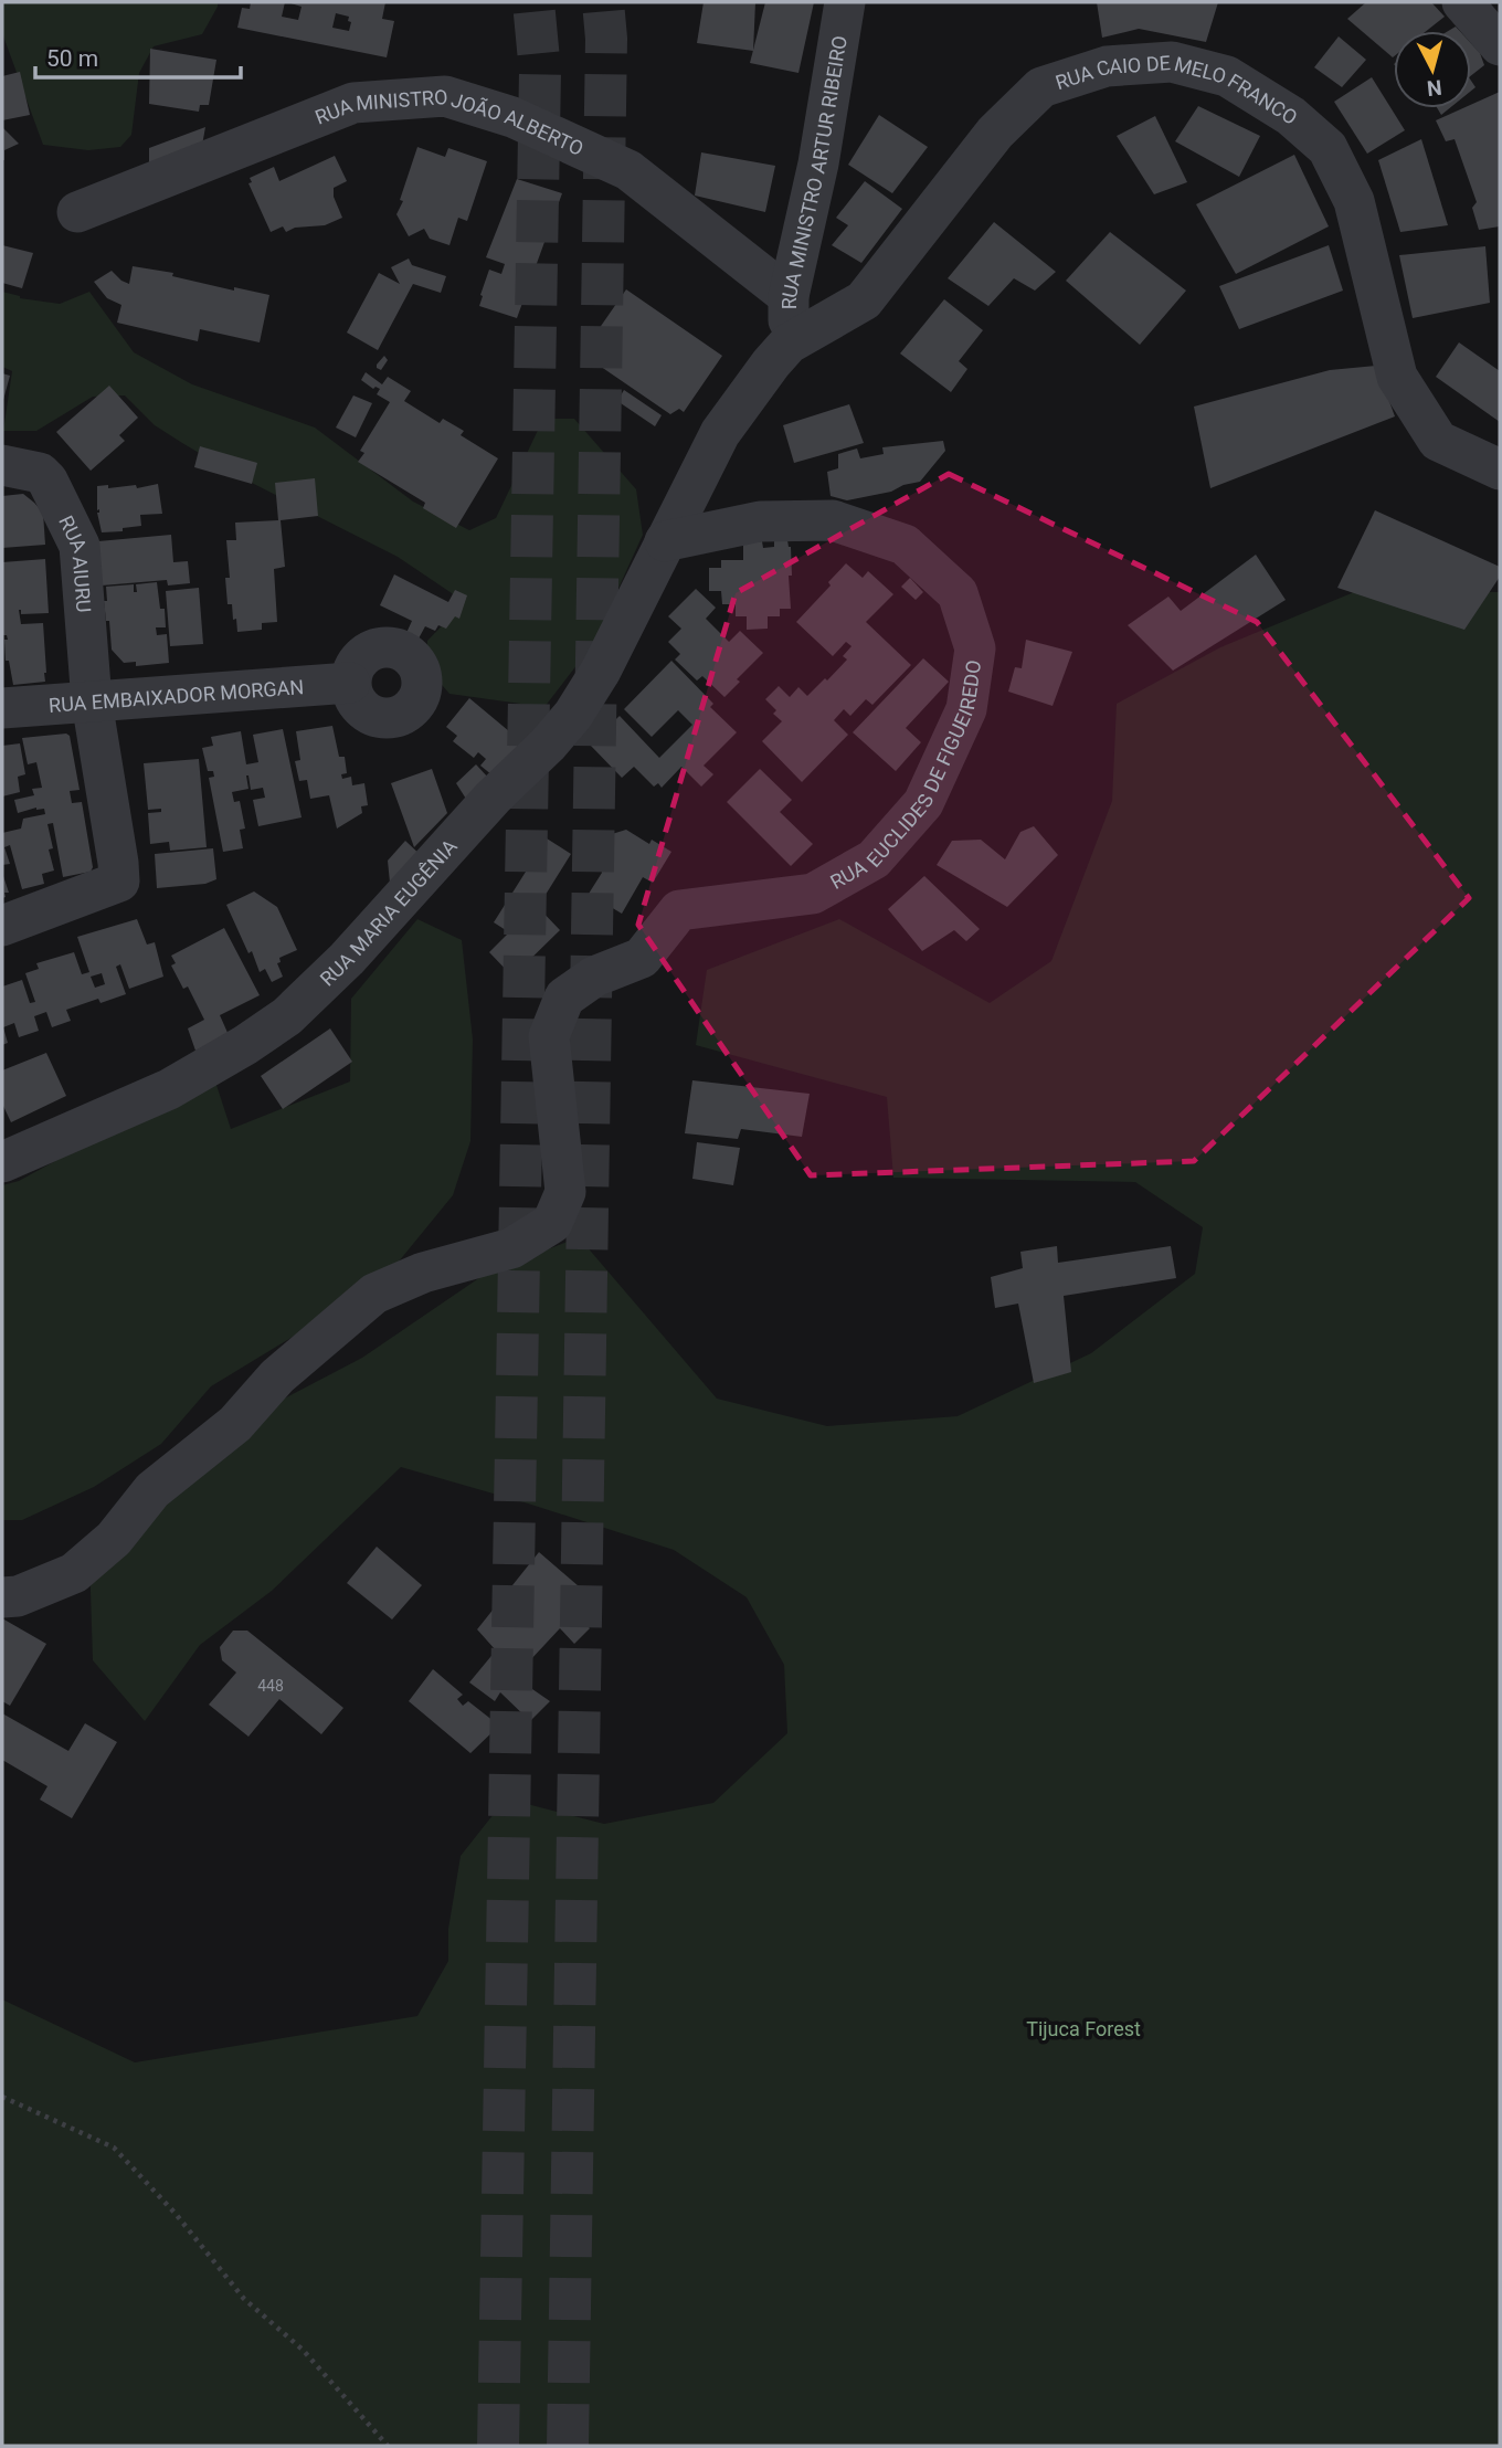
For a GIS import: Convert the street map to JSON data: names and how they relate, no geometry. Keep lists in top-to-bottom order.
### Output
{
  "streets": {
    "street": [
      "RUA CAIO DE MELO FRANCO",
      "RUA MINISTRO JOÃO ALBERTO",
      "RUA MINISTRO ARTUR RIBEIRO",
      "RUA AIURU",
      "RUA EMBAIXADOR MORGAN",
      "RUA EUCLIDES DE FIGUEIREDO",
      "RUA MARIA EUGÊNIA"
    ]
  },
  "crossings": [
    ["RUA CAIO DE MELO FRANCO", "RUA MINISTRO ARTUR RIBEIRO"],
    ["RUA CAIO DE MELO FRANCO", "RUA EUCLIDES DE FIGUEIREDO"],
    ["RUA CAIO DE MELO FRANCO", "RUA MARIA EUGÊNIA"],
    ["RUA MINISTRO JOÃO ALBERTO", "RUA MINISTRO ARTUR RIBEIRO"],
    ["RUA AIURU", "RUA EMBAIXADOR MORGAN"],
    ["RUA EUCLIDES DE FIGUEIREDO", "RUA MARIA EUGÊNIA"]
  ],
  "parks": ["Tijuca Forest"],
  "house_numbers": ["448"],
  "scale_bar": "50 m",
  "north": "bottom"
}
